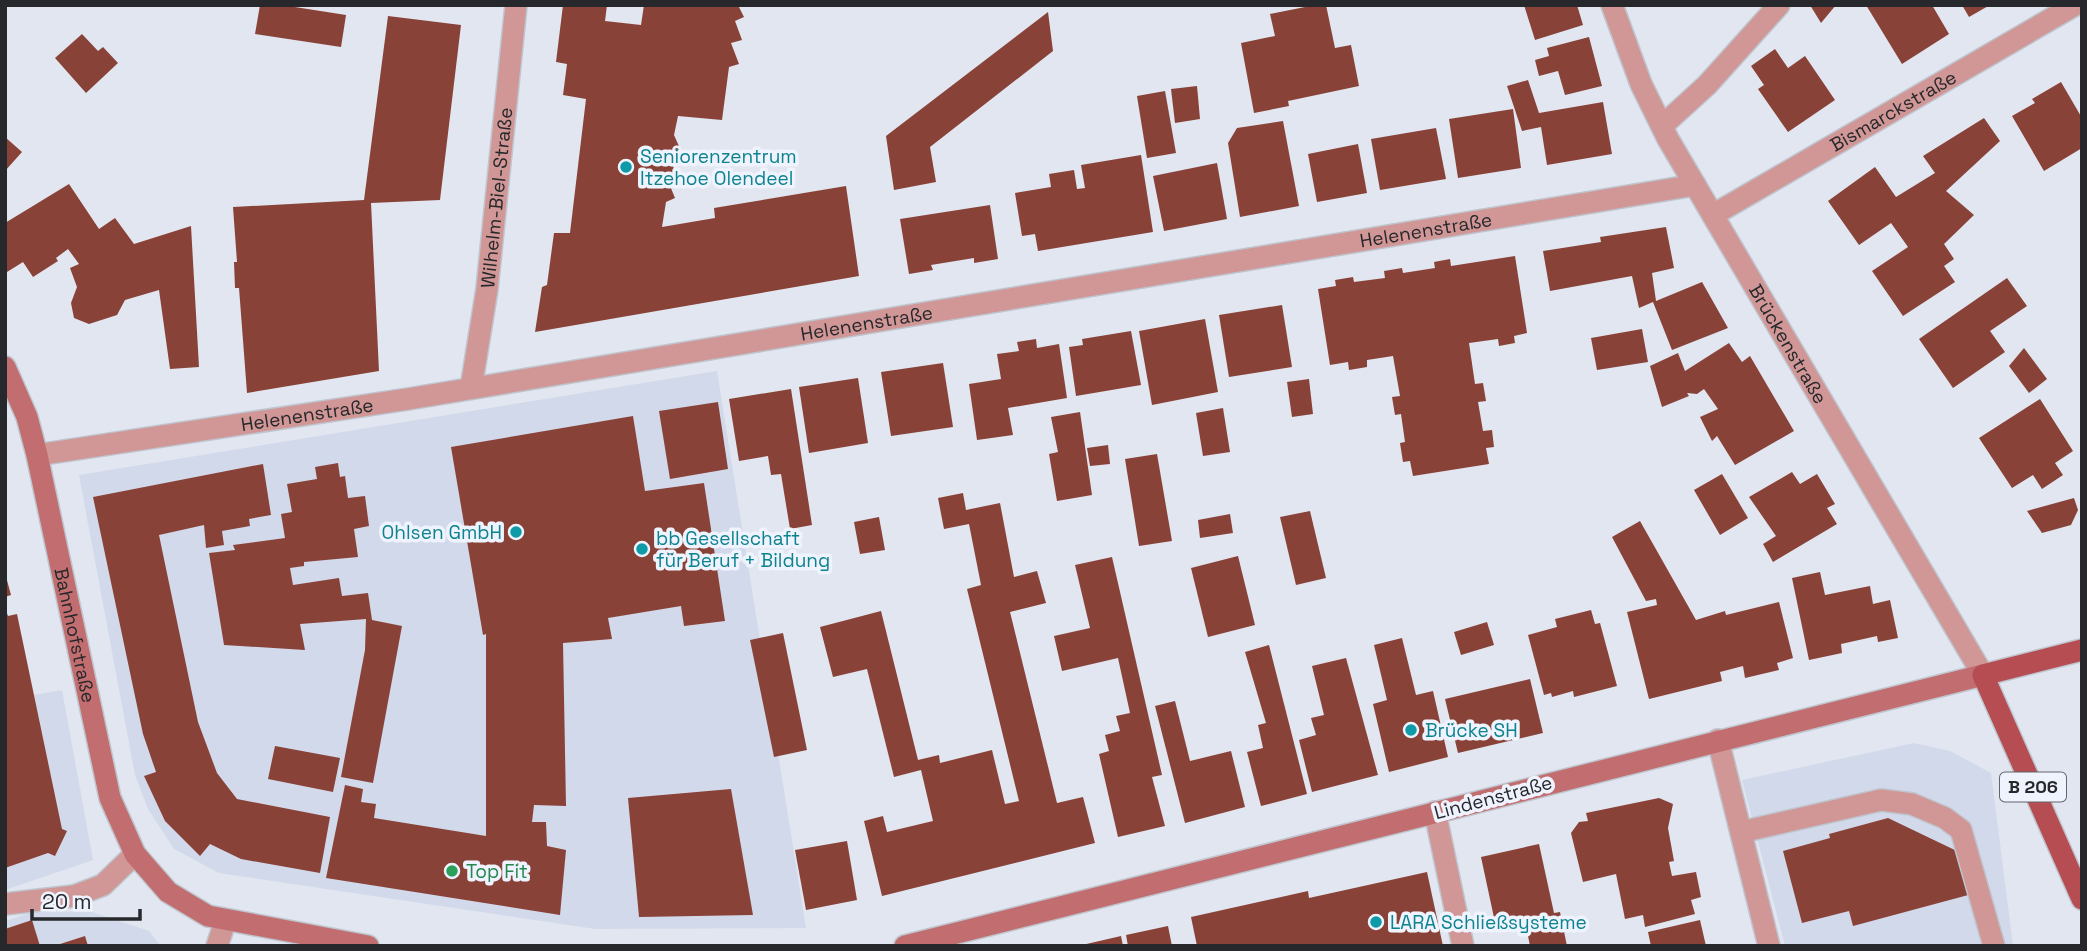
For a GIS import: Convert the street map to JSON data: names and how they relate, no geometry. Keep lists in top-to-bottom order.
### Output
{
  "streets": {
    "main road": ["Bahnhofstraße", "B 206", "Lindenstraße"],
    "street": [
      "Bismarckstraße",
      "Wilhelm-Biel-Straße",
      "Helenenstraße",
      "Brückenstraße"
    ]
  },
  "crossings": [
    ["Bismarckstraße", "Brückenstraße"],
    ["Wilhelm-Biel-Straße", "Helenenstraße"],
    ["Helenenstraße", "Brückenstraße"],
    ["Helenenstraße", "Bahnhofstraße"],
    ["Brückenstraße", "B 206"],
    ["Brückenstraße", "Lindenstraße"],
    ["B 206", "Lindenstraße"]
  ],
  "places": [
    "Seniorenzentrum Itzehoe Olendeel",
    "Ohlsen GmbH",
    "bb Gesellschaft für Beruf + Bildung",
    "Brücke SH",
    "Top Fit",
    "LARA Schließsysteme"
  ],
  "scale_bar": "20 m"
}
